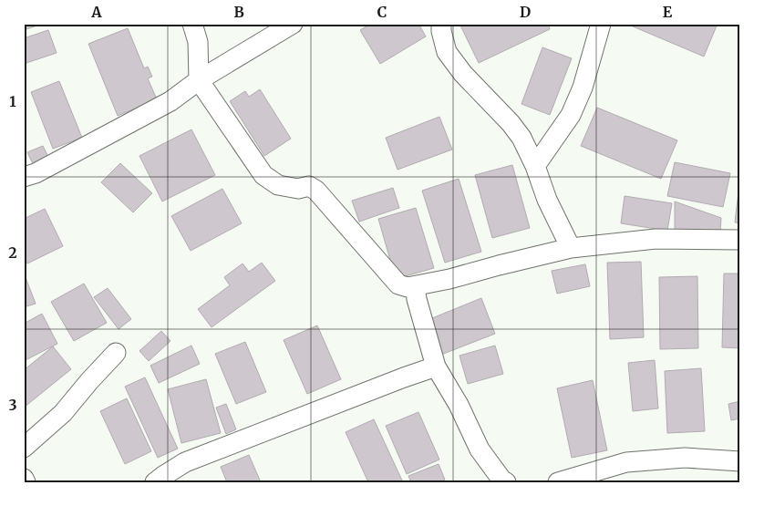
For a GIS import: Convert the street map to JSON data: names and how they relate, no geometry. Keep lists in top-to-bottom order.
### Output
{
  "grid": {
    "columns": [
      "A",
      "B",
      "C",
      "D",
      "E"
    ],
    "rows": ["1", "2", "3"]
  }
}
